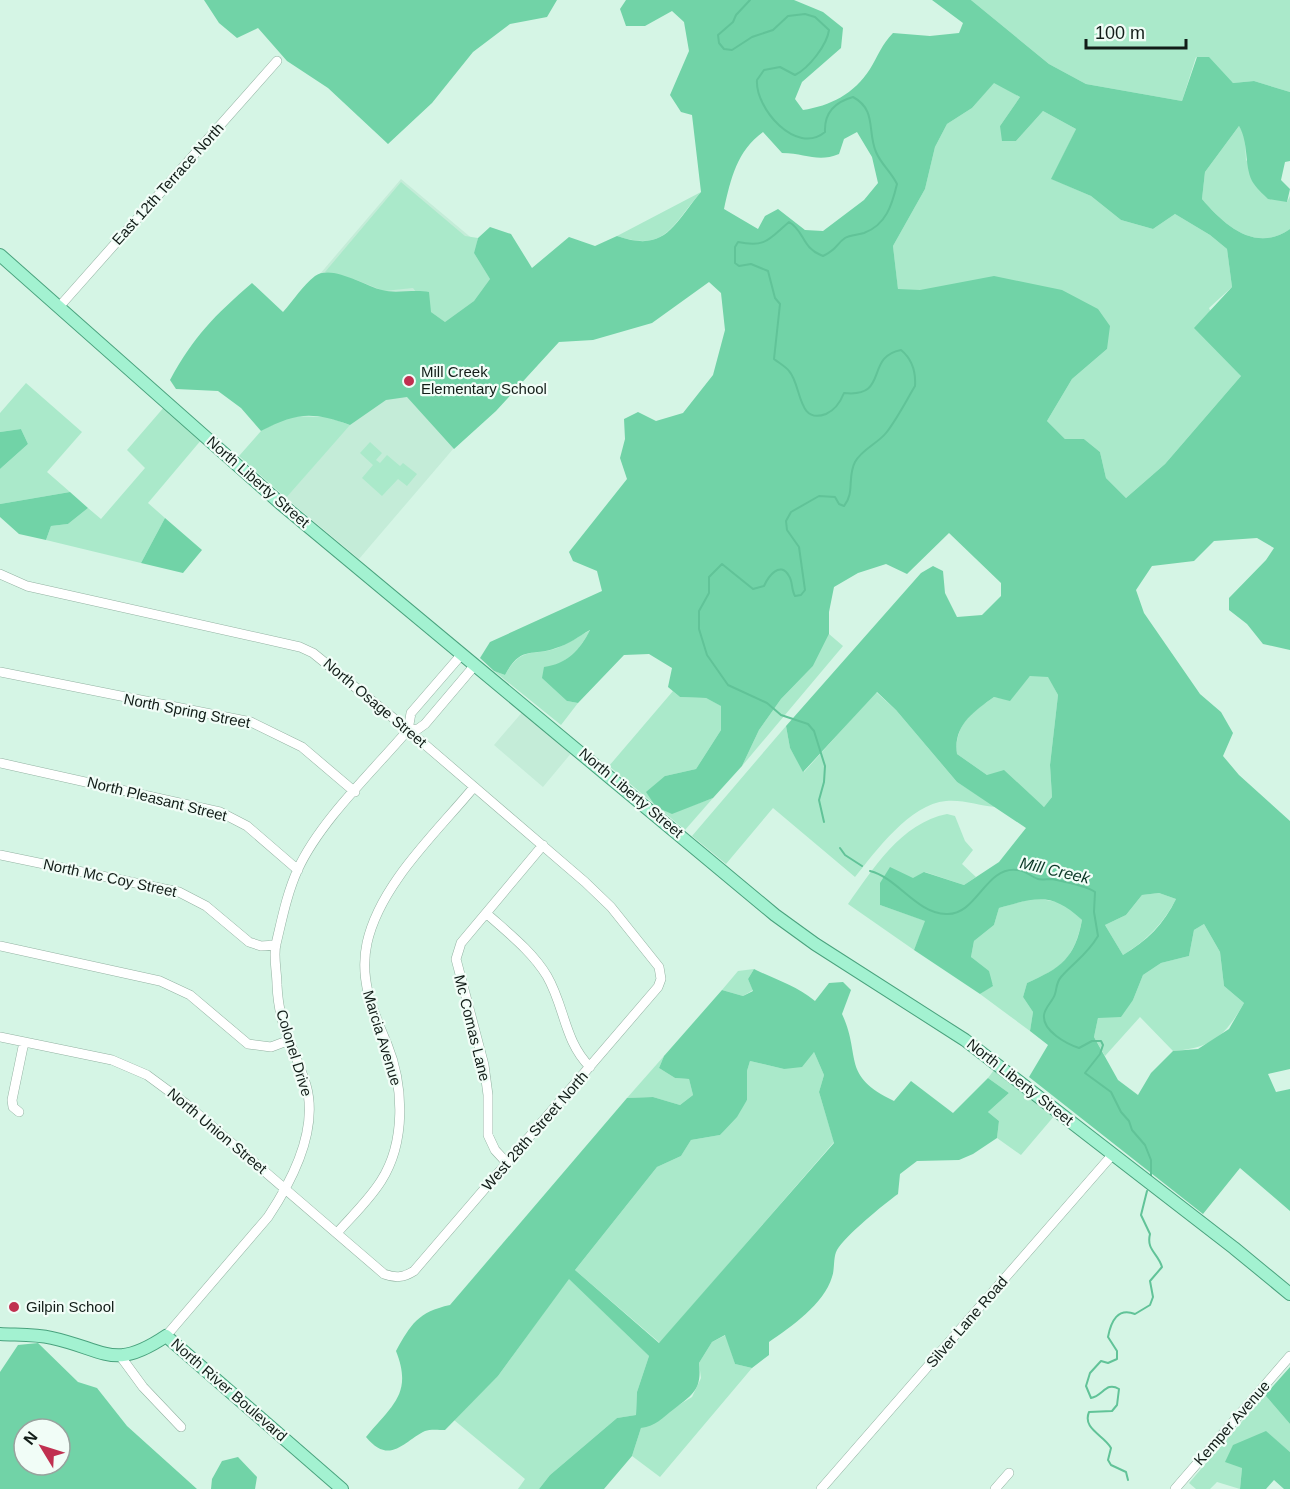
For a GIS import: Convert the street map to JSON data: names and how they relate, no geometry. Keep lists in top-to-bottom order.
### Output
{
  "streets": {
    "main road": ["North Liberty Street", "North River Boulevard"],
    "street": [
      "East 12th Terrace North",
      "North Osage Street",
      "North Spring Street",
      "North Pleasant Street",
      "North Mc Coy Street",
      "Mc Comas Lane",
      "Marcia Avenue",
      "Colonel Drive",
      "North Union Street",
      "West 28th Street North",
      "Silver Lane Road",
      "Kemper Avenue"
    ]
  },
  "crossings": [
    ["East 12th Terrace North", "North Liberty Street"],
    ["North Liberty Street", "Colonel Drive"],
    ["North Liberty Street", "Silver Lane Road"],
    ["North Osage Street", "Mc Comas Lane"],
    ["North Osage Street", "Marcia Avenue"],
    ["North Osage Street", "Colonel Drive"],
    ["North Osage Street", "West 28th Street North"],
    ["North Spring Street", "Colonel Drive"],
    ["North Pleasant Street", "Colonel Drive"],
    ["North Mc Coy Street", "Colonel Drive"],
    ["Mc Comas Lane", "West 28th Street North"],
    ["Marcia Avenue", "North Union Street"],
    ["Colonel Drive", "North Union Street"],
    ["Colonel Drive", "North River Boulevard"],
    ["North Union Street", "West 28th Street North"]
  ],
  "water": ["Mill Creek"],
  "places": ["Mill Creek Elementary School", "Gilpin School"],
  "scale_bar": "100 m",
  "north": "top left"
}
